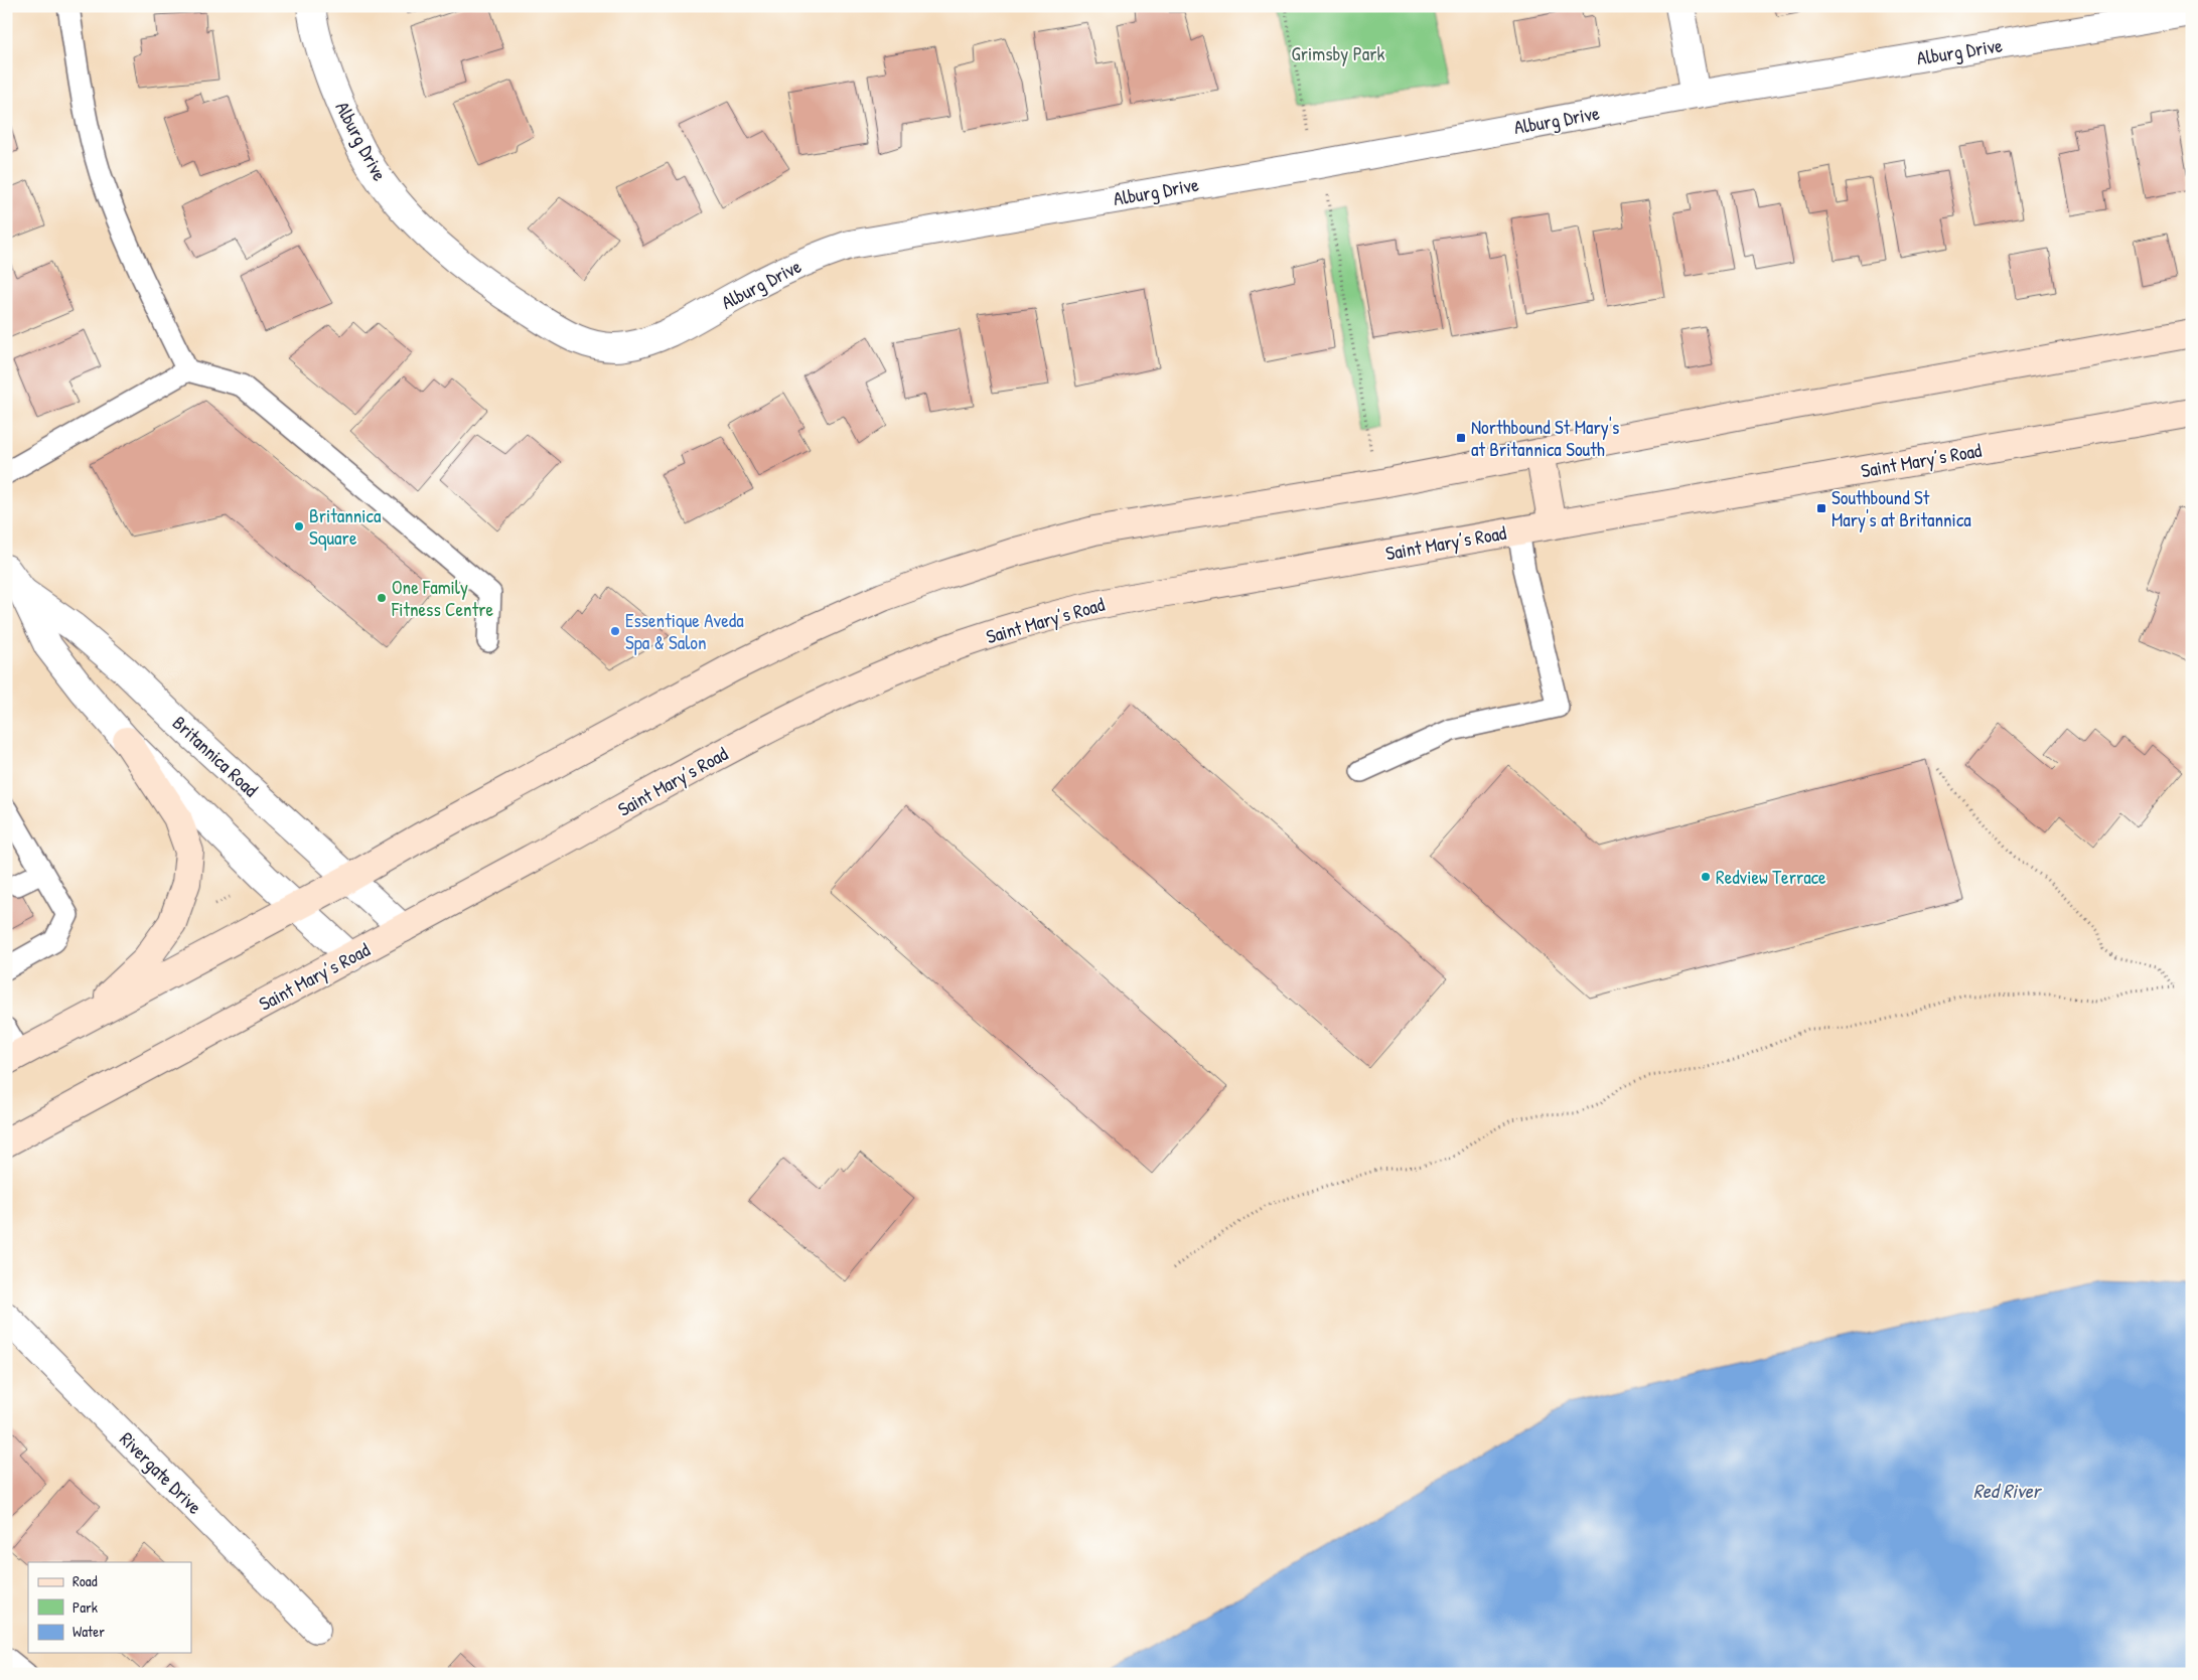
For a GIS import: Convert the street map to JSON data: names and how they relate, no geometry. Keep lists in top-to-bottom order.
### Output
{
  "streets": {
    "main road": ["Saint Mary’s Road"],
    "street": ["Alburg Drive", "Britannica Road", "Rivergate Drive"]
  },
  "crossings": [
    ["Saint Mary’s Road", "Britannica Road"]
  ],
  "water": ["Red River"],
  "parks": ["Grimsby Park"],
  "places": {
    "transit": ["Northbound St Mary's at Britannica South", "Southbound St Mary's at Britannica"],
    "other": [
      "Britannica Square",
      "One Family Fitness Centre",
      "Essentique Aveda Spa & Salon",
      "Redview Terrace"
    ]
  },
  "legend": ["Road", "Park", "Water"]
}
